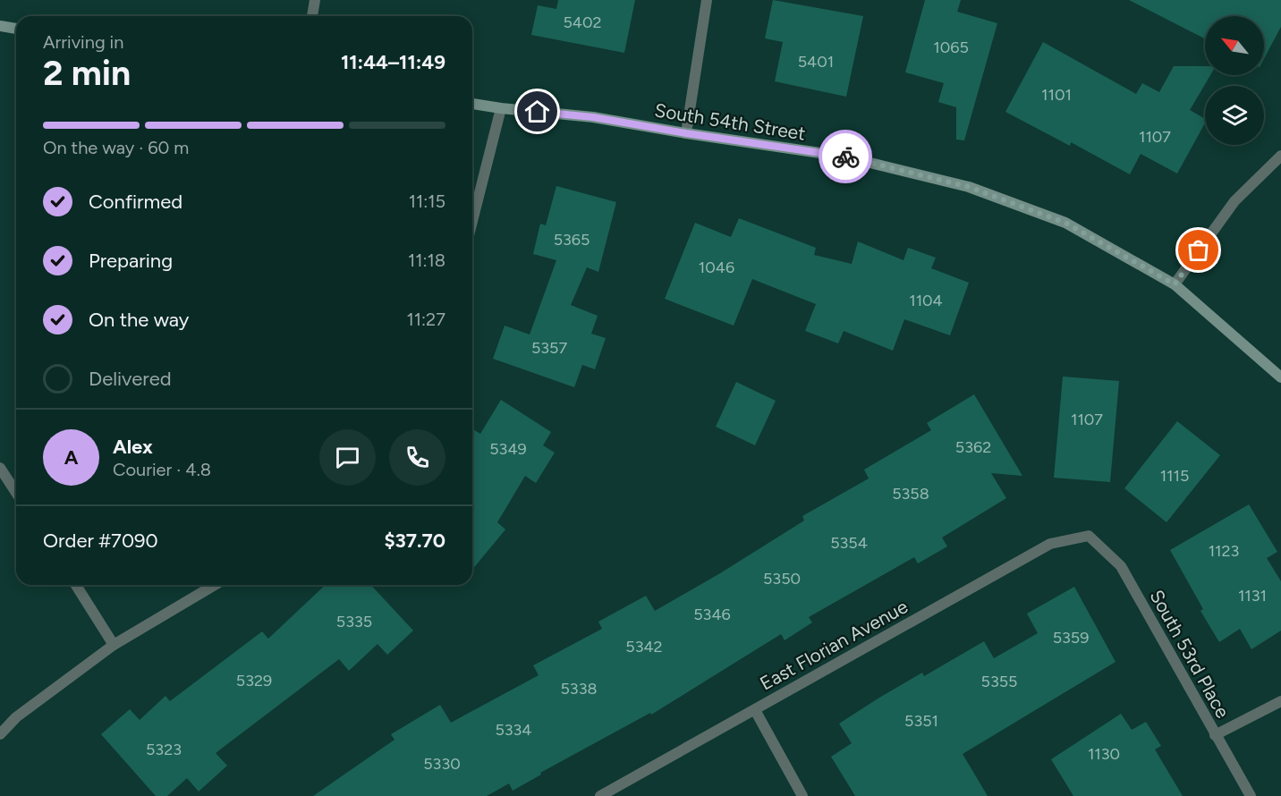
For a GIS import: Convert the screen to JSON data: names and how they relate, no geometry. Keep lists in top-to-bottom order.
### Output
{
  "streets": {
    "street": ["South 54th Street", "East Florian Avenue", "South 53rd Place"]
  },
  "crossings": [
    ["East Florian Avenue", "South 53rd Place"]
  ],
  "house_numbers": [
    "5402",
    "1065",
    "5401",
    "1101",
    "1107",
    "5365",
    "1046",
    "1104",
    "5357",
    "1107",
    "5362",
    "5349",
    "1115",
    "5358",
    "5354",
    "1123",
    "5350",
    "1131",
    "5346",
    "5335",
    "5359",
    "5342",
    "5329",
    "5355",
    "5338",
    "5351",
    "5334",
    "5323",
    "1130",
    "5330"
  ],
  "north": "top left",
  "page": {
    "heading": ["2 min", "Arriving in", "11:44–11:49"],
    "panel": [
      "Alex",
      "Courier · 4.8",
      "Order #7090",
      "$37.70"
    ],
    "bar": "On the way · 60 m",
    "list": [
      ["Confirmed", "11:15"],
      ["Preparing", "11:18"],
      ["On the way", "11:27"],
      "Delivered"
    ],
    "round": "A"
  }
}
